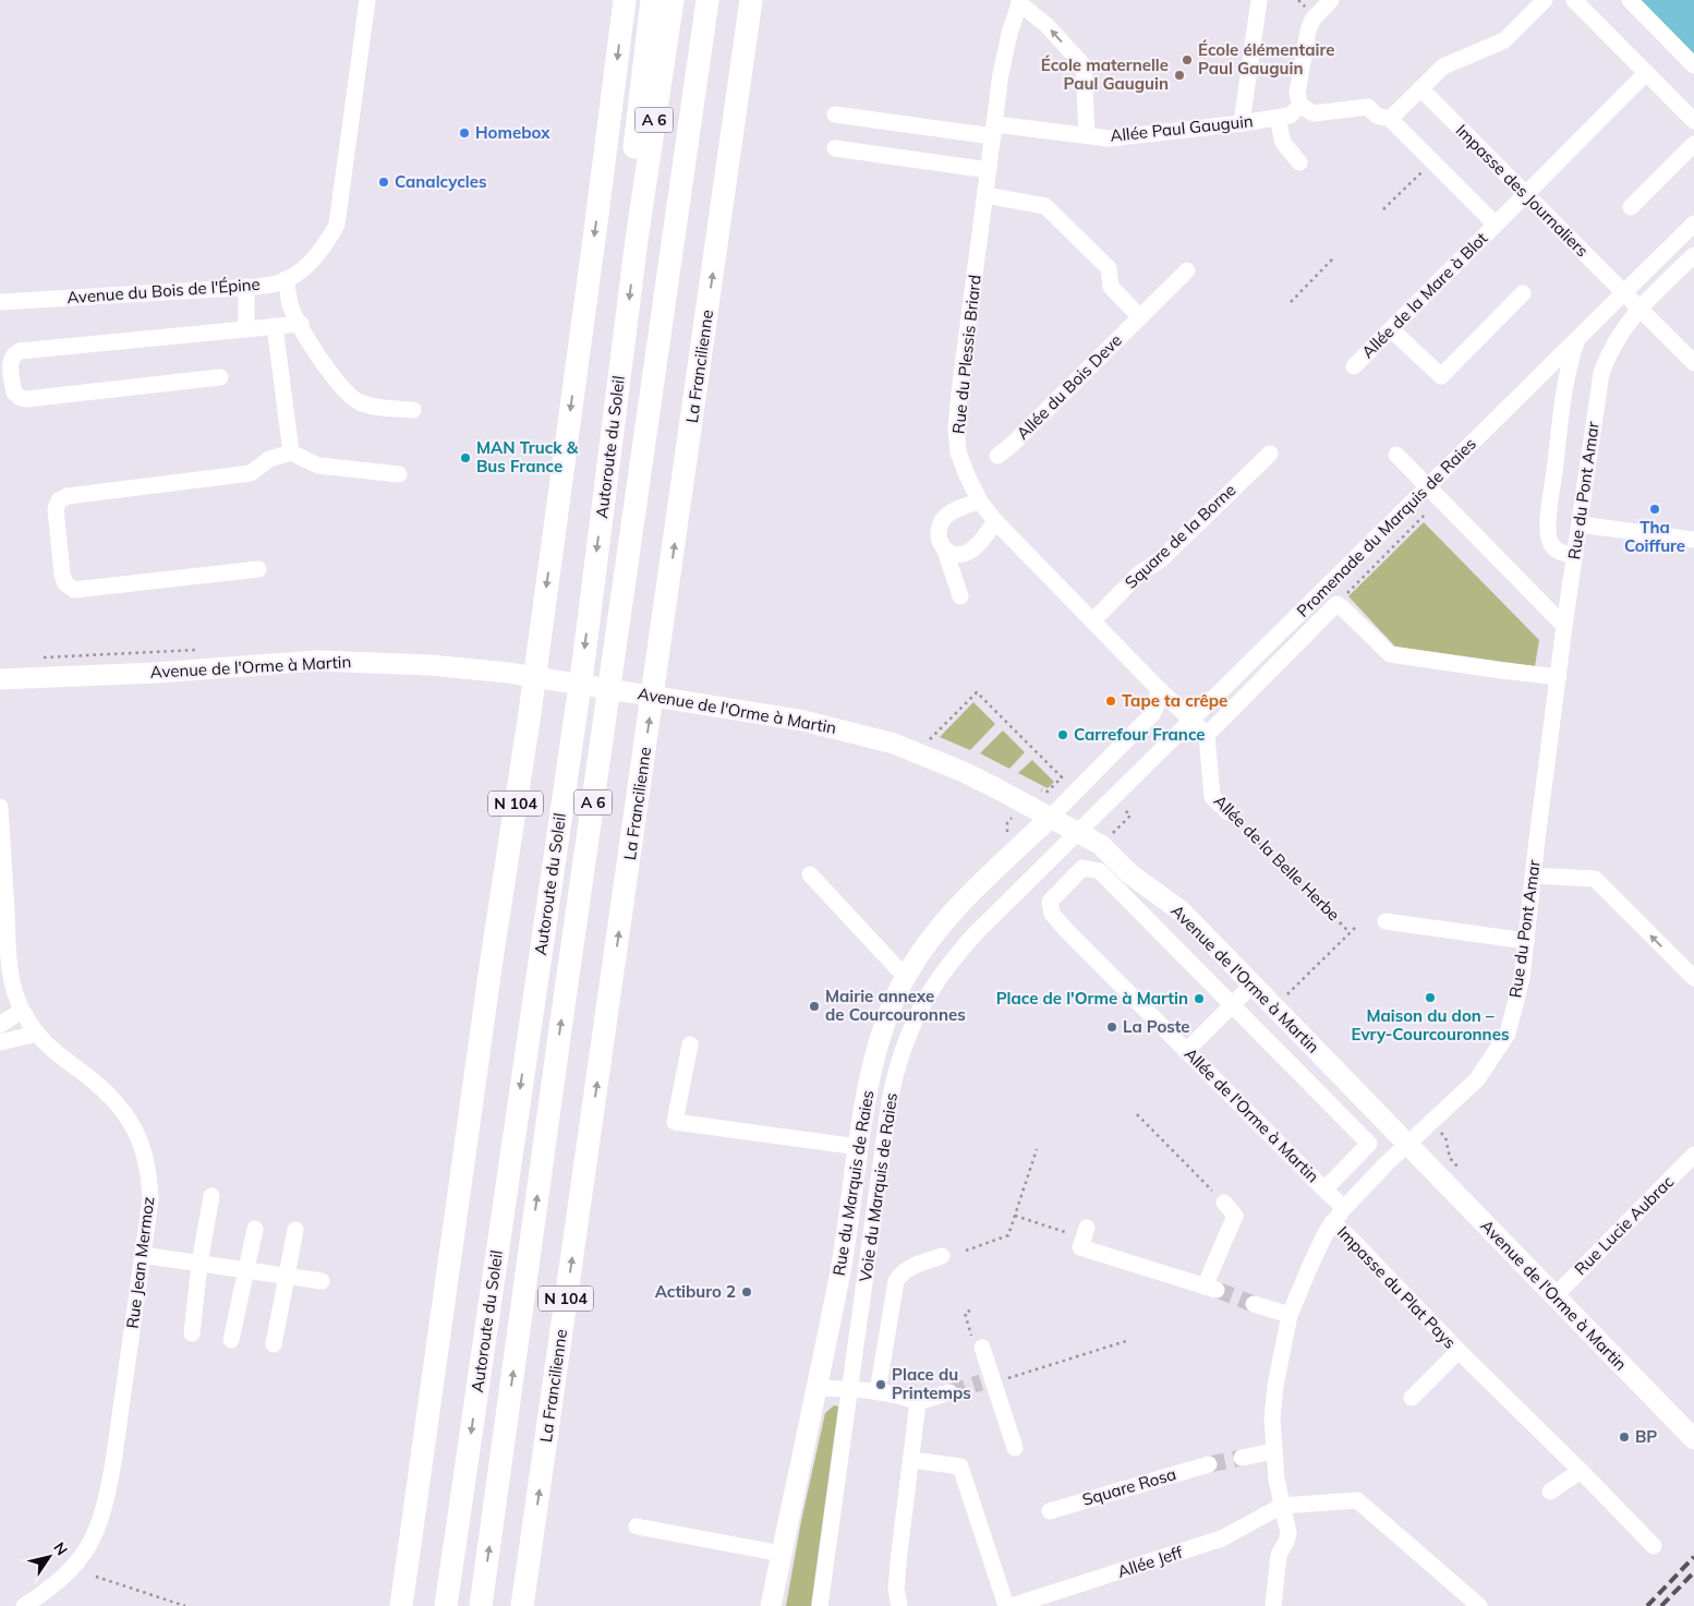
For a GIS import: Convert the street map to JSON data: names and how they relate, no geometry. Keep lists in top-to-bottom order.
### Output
{
  "streets": {
    "highway": [
      "A 6",
      "La Francilienne",
      "Autoroute du Soleil",
      "N 104"
    ],
    "main road": ["Avenue de l'Orme à Martin", "Rue du Marquis de Raies"],
    "street": [
      "Allée Paul Gauguin",
      "Impasse des Journaliers",
      "Avenue du Bois de l'Épine",
      "Allée de la Mare à Blot",
      "Rue du Plessis Briard",
      "Allée du Bois Deve",
      "Rue du Pont Amar",
      "Promenade du Marquis de Raies",
      "Square de la Borne",
      "Allée de la Belle Herbe",
      "Allée de l'Orme à Martin",
      "Voie du Marquis de Raies",
      "Rue Lucie Aubrac",
      "Rue Jean Mermoz",
      "Impasse du Plat Pays",
      "Square Rosa",
      "Allée Jeff"
    ]
  },
  "crossings": [
    ["Allée Paul Gauguin", "Rue du Plessis Briard"],
    ["Impasse des Journaliers", "Allée de la Mare à Blot"],
    ["Impasse des Journaliers", "Rue du Pont Amar"],
    ["Impasse des Journaliers", "Promenade du Marquis de Raies"],
    ["Rue du Plessis Briard", "Promenade du Marquis de Raies"],
    ["Rue du Plessis Briard", "Square de la Borne"],
    ["Rue du Pont Amar", "Avenue de l'Orme à Martin"],
    ["Rue du Pont Amar", "Allée de l'Orme à Martin"],
    ["Rue du Pont Amar", "Impasse du Plat Pays"],
    ["Rue du Pont Amar", "Allée Jeff"],
    ["Promenade du Marquis de Raies", "Avenue de l'Orme à Martin"],
    ["Promenade du Marquis de Raies", "Voie du Marquis de Raies"],
    ["Avenue de l'Orme à Martin", "Rue du Marquis de Raies"],
    ["Avenue de l'Orme à Martin", "Voie du Marquis de Raies"],
    ["Avenue de l'Orme à Martin", "Rue Lucie Aubrac"]
  ],
  "places": [
    "École élémentaire Paul Gauguin",
    "École maternelle Paul Gauguin",
    "Homebox",
    "Canalcycles",
    "MAN Truck & Bus France",
    "Tha Coiffure",
    "Tape ta crêpe",
    "Carrefour France",
    "Maison du don – Evry-Courcouronnes",
    "Place de l'Orme à Martin",
    "Mairie annexe de Courcouronnes",
    "La Poste",
    "Actiburo 2",
    "Place du Printemps",
    "BP"
  ],
  "north": "top right"
}
